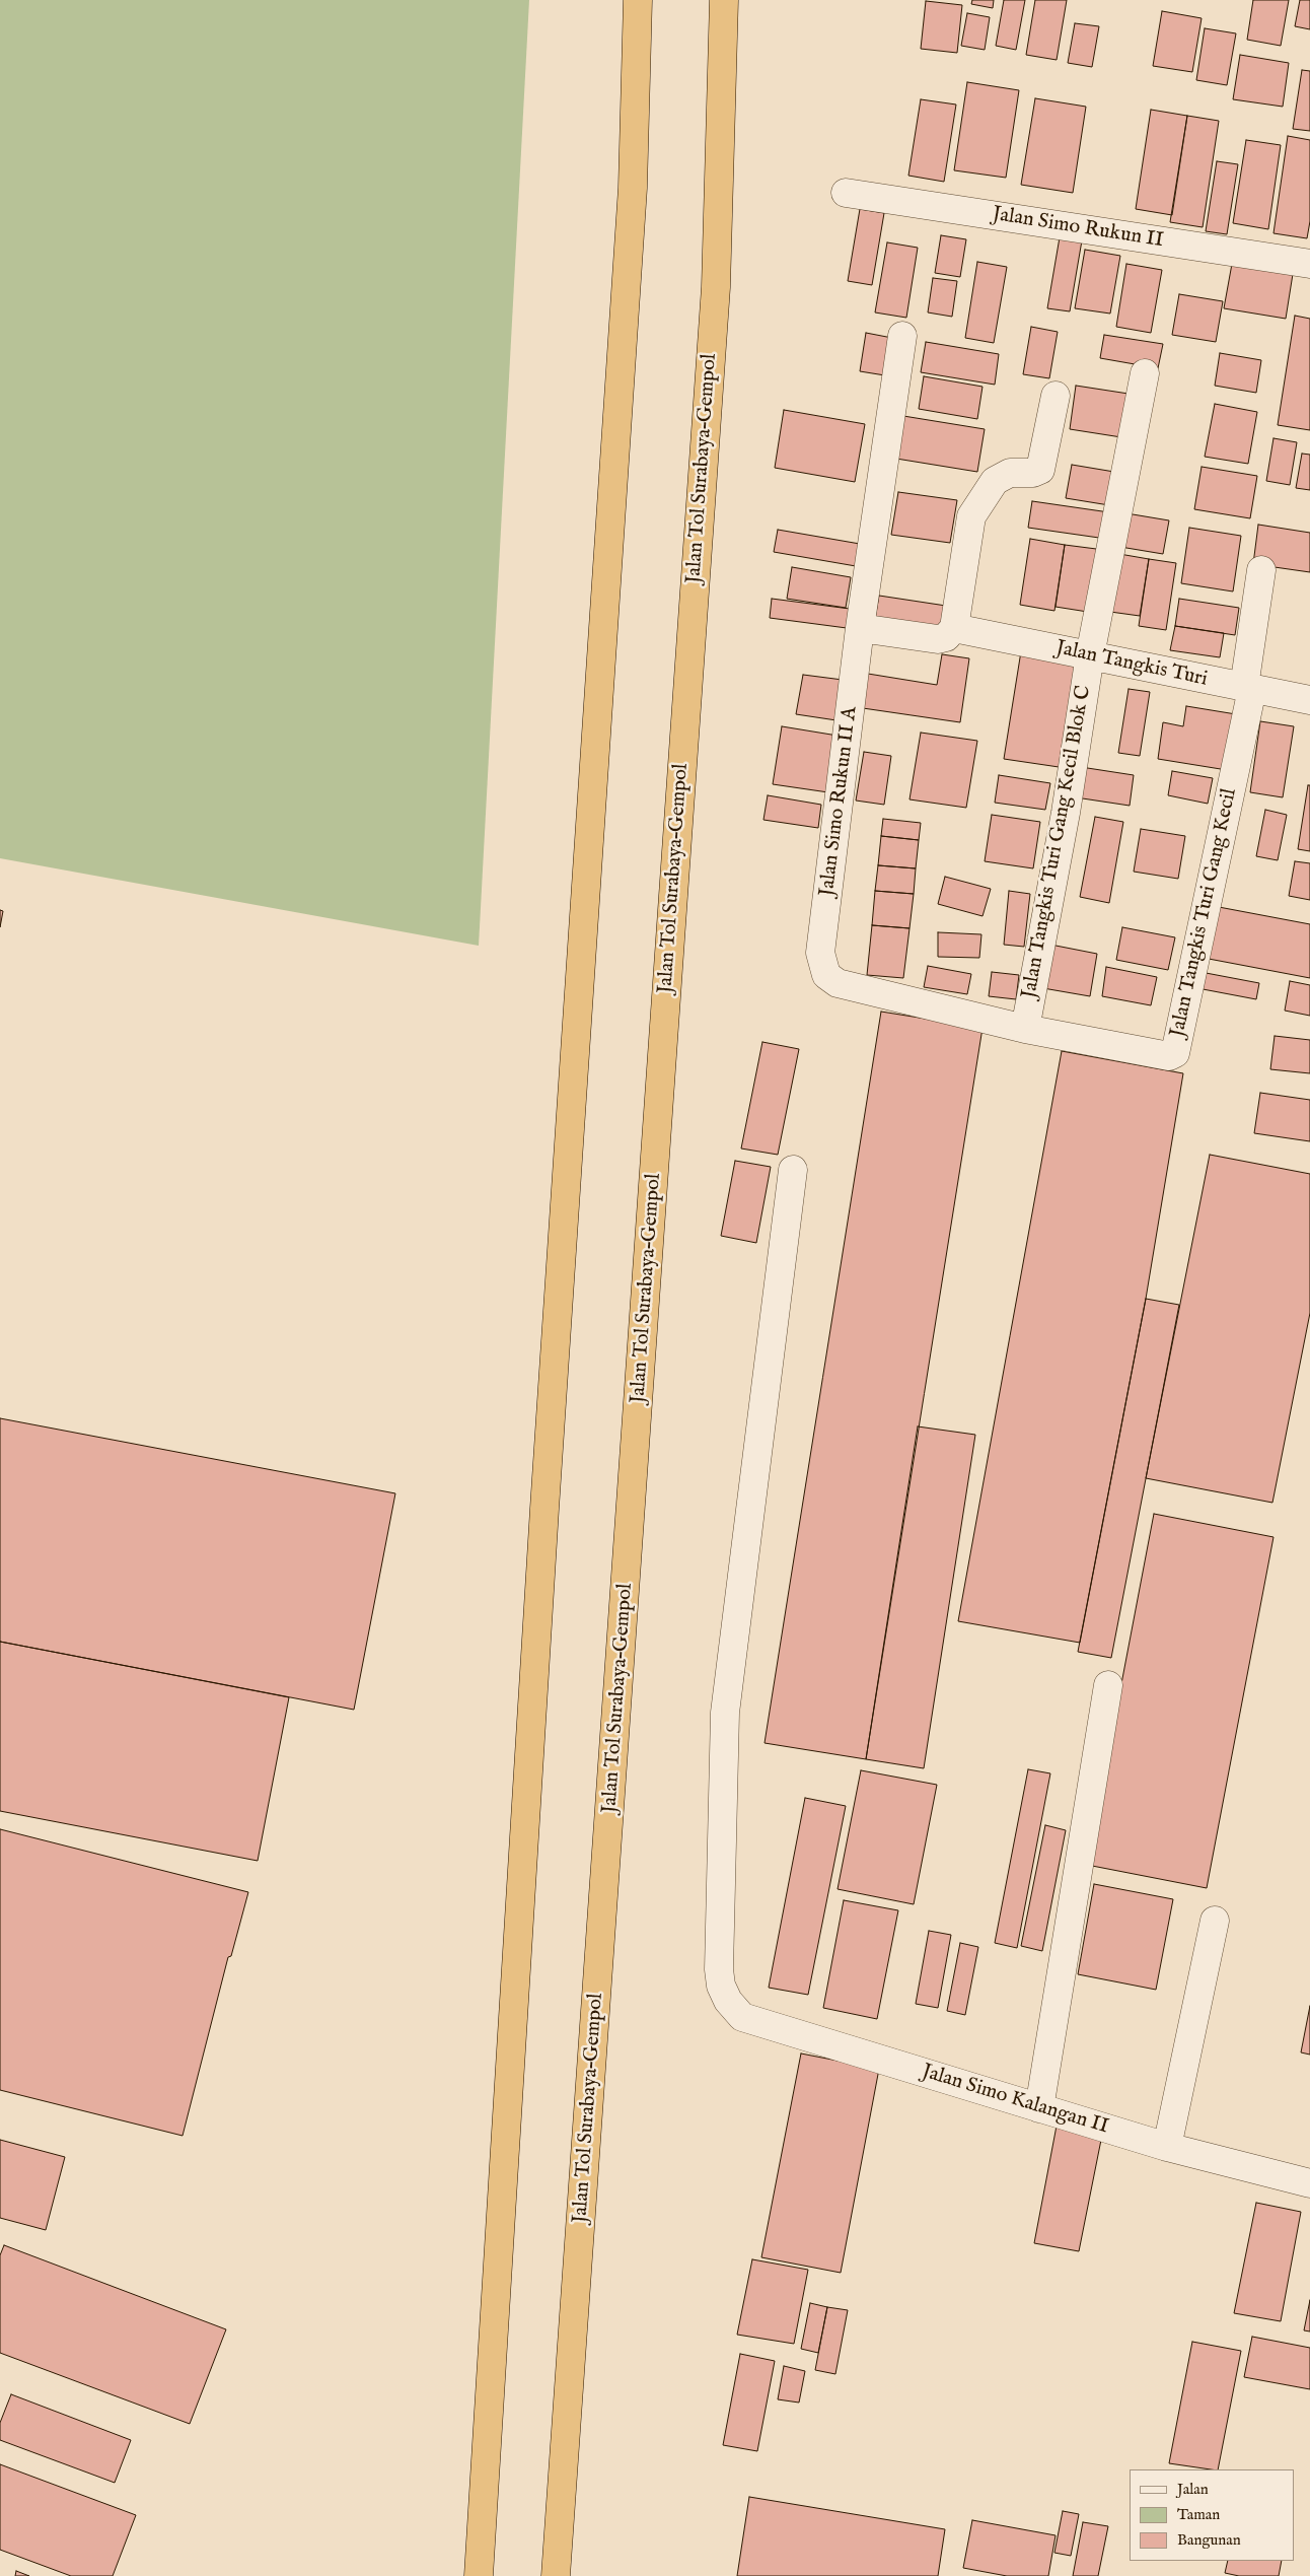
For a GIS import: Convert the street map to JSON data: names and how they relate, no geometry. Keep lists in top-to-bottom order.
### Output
{
  "streets": {
    "highway": ["Jalan Tol Surabaya–Gempol"],
    "street": [
      "Jalan Simo Rukun II",
      "Jalan Tangkis Turi",
      "Jalan Simo Rukun II A",
      "Jalan Tangkis Turi Gang Kecil Blok C",
      "Jalan Tangkis Turi Gang Kecil",
      "Jalan Simo Kalangan II"
    ]
  },
  "crossings": [
    ["Jalan Tangkis Turi", "Jalan Tangkis Turi Gang Kecil Blok C"],
    ["Jalan Tangkis Turi", "Jalan Tangkis Turi Gang Kecil"],
    ["Jalan Simo Rukun II A", "Jalan Tangkis Turi Gang Kecil"],
    ["Jalan Tangkis Turi Gang Kecil Blok C", "Jalan Tangkis Turi Gang Kecil"]
  ],
  "legend": ["Jalan", "Taman", "Bangunan"]
}
